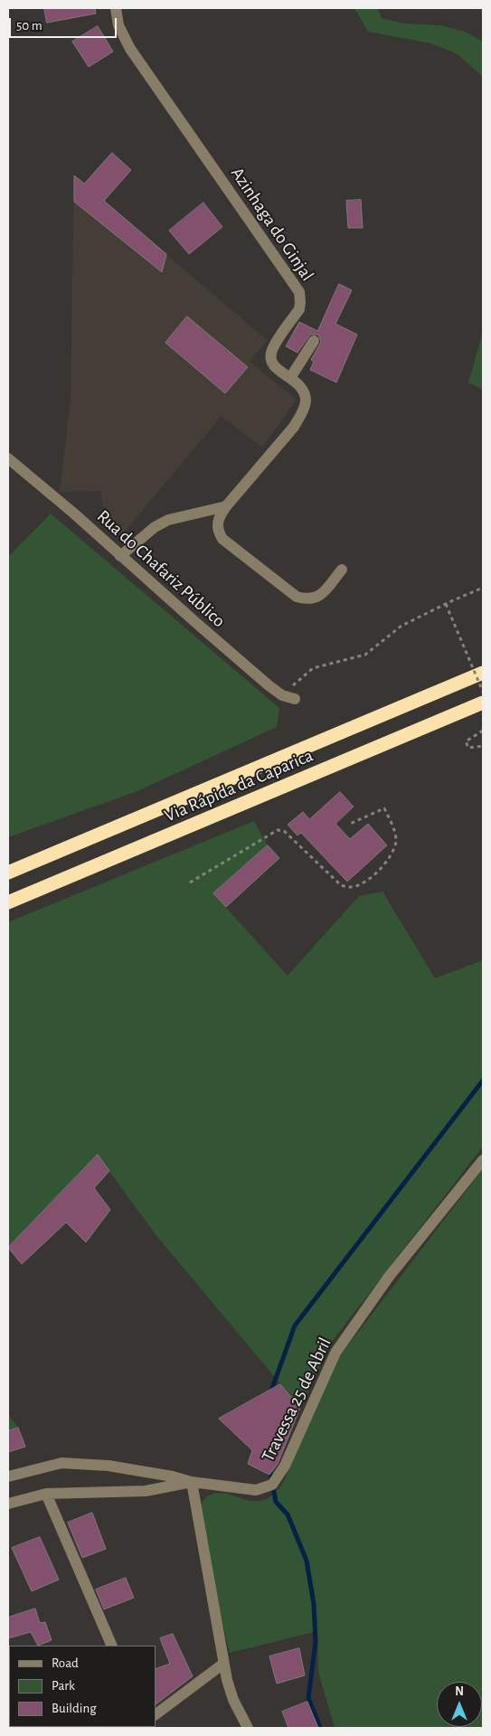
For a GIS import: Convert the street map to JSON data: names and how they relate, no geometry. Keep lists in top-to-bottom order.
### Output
{
  "streets": {
    "highway": ["Via Rápida da Caparica"],
    "street": ["Azinhaga do Ginjal", "Rua do Chafariz Público", "Travessa 25 de Abril"]
  },
  "legend": ["Road", "Park", "Building"],
  "scale_bar": "50 m",
  "north": "top"
}
